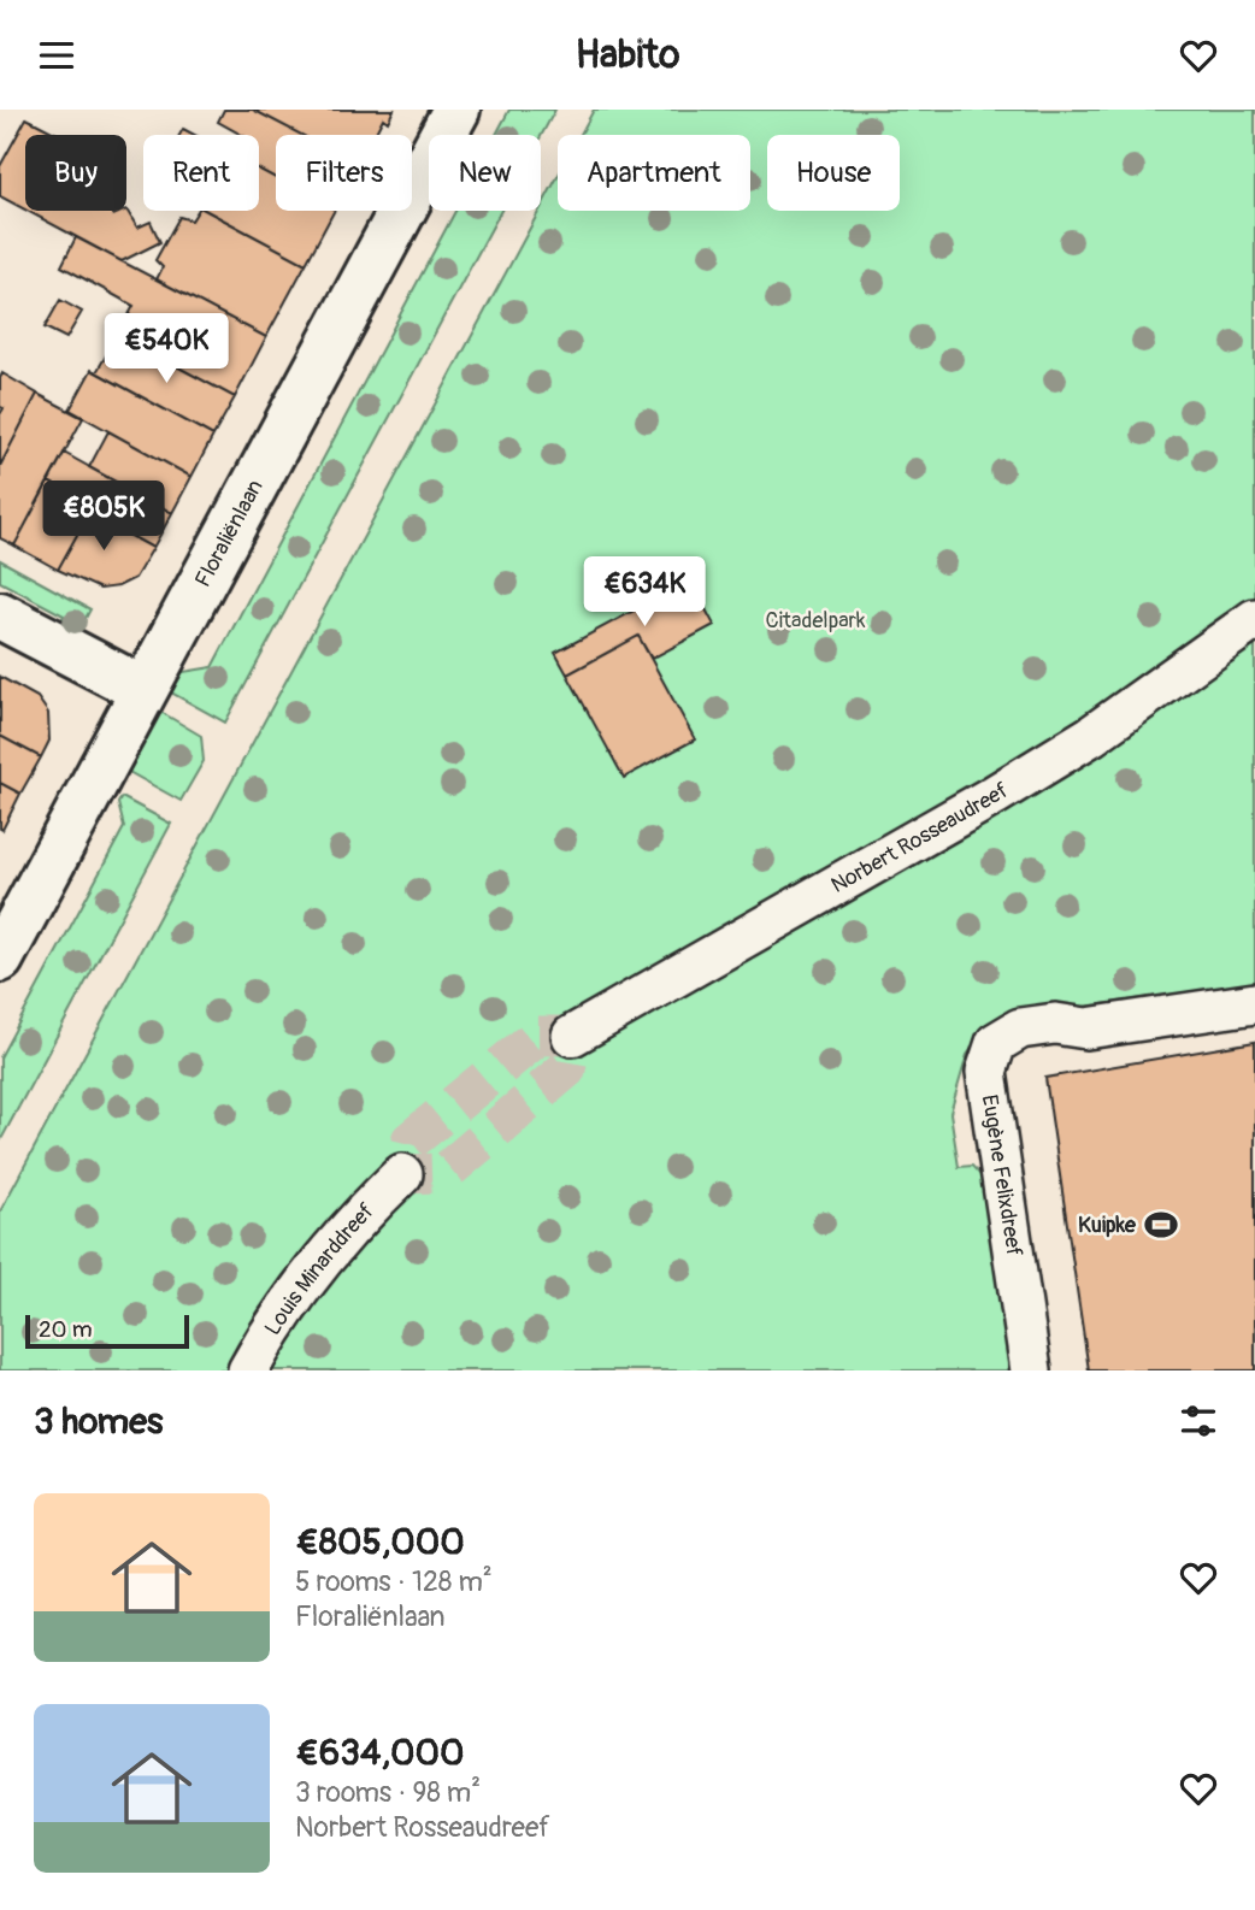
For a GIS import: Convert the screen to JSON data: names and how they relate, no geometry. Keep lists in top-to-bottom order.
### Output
{
  "streets": {
    "street": [
      "Floraliënlaan",
      "Norbert Rosseaudreef",
      "Eugène Felixdreef",
      "Louis Minarddreef"
    ]
  },
  "parks": ["Citadelpark"],
  "places": {
    "sports": ["Kuipke"]
  },
  "scale_bar": "20 m",
  "page": {
    "header": "Habito",
    "chip": [
      "Buy",
      "Rent",
      "Filters",
      "New",
      "Apartment",
      "House"
    ],
    "price": ["€540K", "€805K", "€634K"],
    "scale": "20 m",
    "heading": "3 homes",
    "list": [
      {
        "name": "€805,000",
        "note": "5 rooms · 128 m² · Floraliënlaan"
      },
      {
        "name": "€634,000",
        "note": "3 rooms · 98 m² · Norbert Rosseaudreef"
      }
    ]
  }
}
